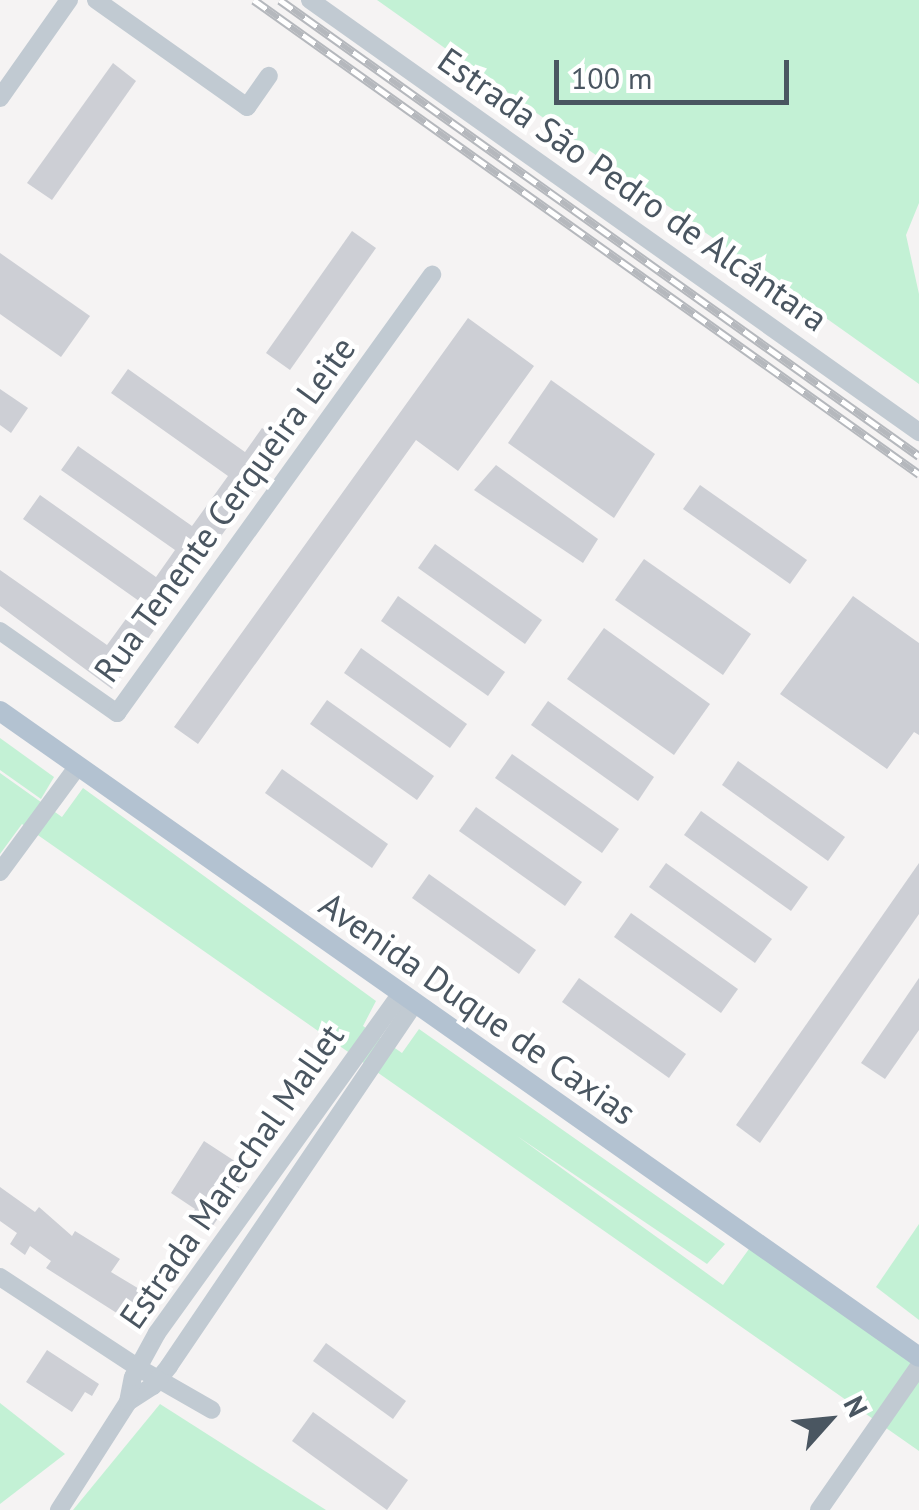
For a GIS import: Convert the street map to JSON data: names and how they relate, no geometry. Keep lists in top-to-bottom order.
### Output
{
  "streets": {
    "main road": ["Avenida Duque de Caxias"],
    "street": ["Estrada São Pedro de Alcântara", "Rua Tenente Cerqueira Leite", "Estrada Marechal Mallet"]
  },
  "crossings": [
    ["Avenida Duque de Caxias", "Estrada Marechal Mallet"]
  ],
  "scale_bar": "100 m",
  "north": "top right"
}
